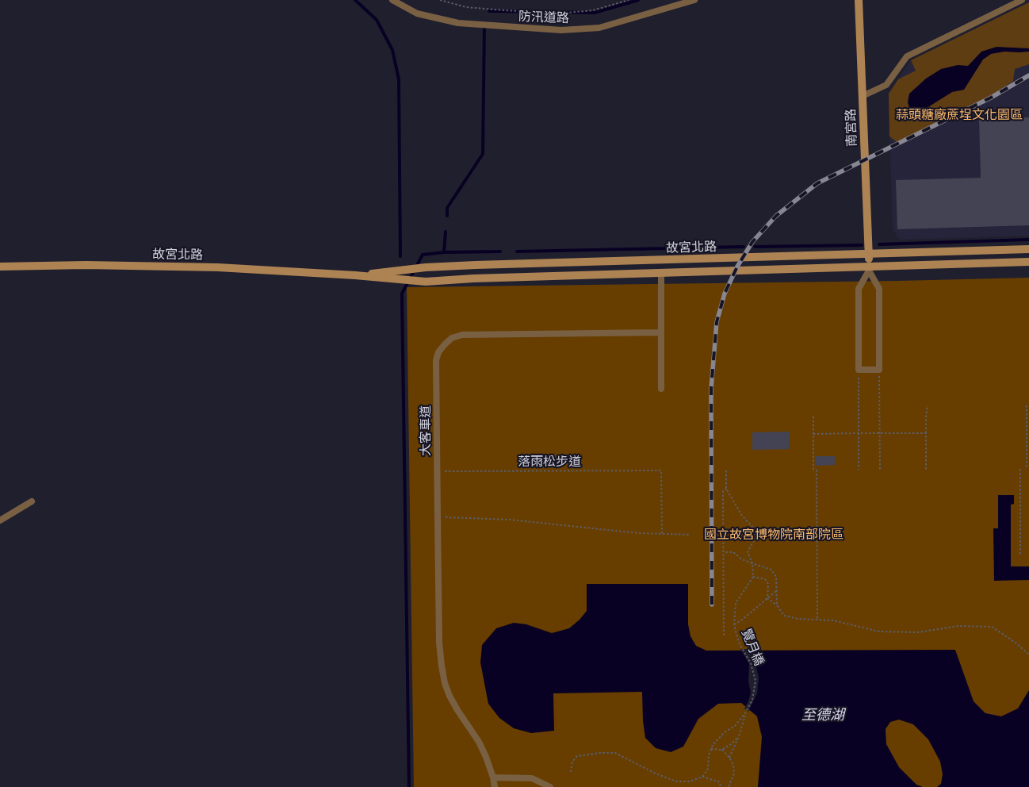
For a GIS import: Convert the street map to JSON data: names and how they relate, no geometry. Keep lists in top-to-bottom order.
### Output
{
  "streets": {
    "street": ["南宮路", "故宮北路"],
    "lane": ["防汛道路", "大客車道"],
    "path": ["落雨松步道", "覽月橋"]
  },
  "crossings": [
    ["南宮路", "故宮北路"],
    ["大客車道", "落雨松步道"]
  ],
  "water": ["至德湖"],
  "parks": ["蒜頭糖廠蔗埕文化園區", "國立故宮博物院南部院區"]
}
